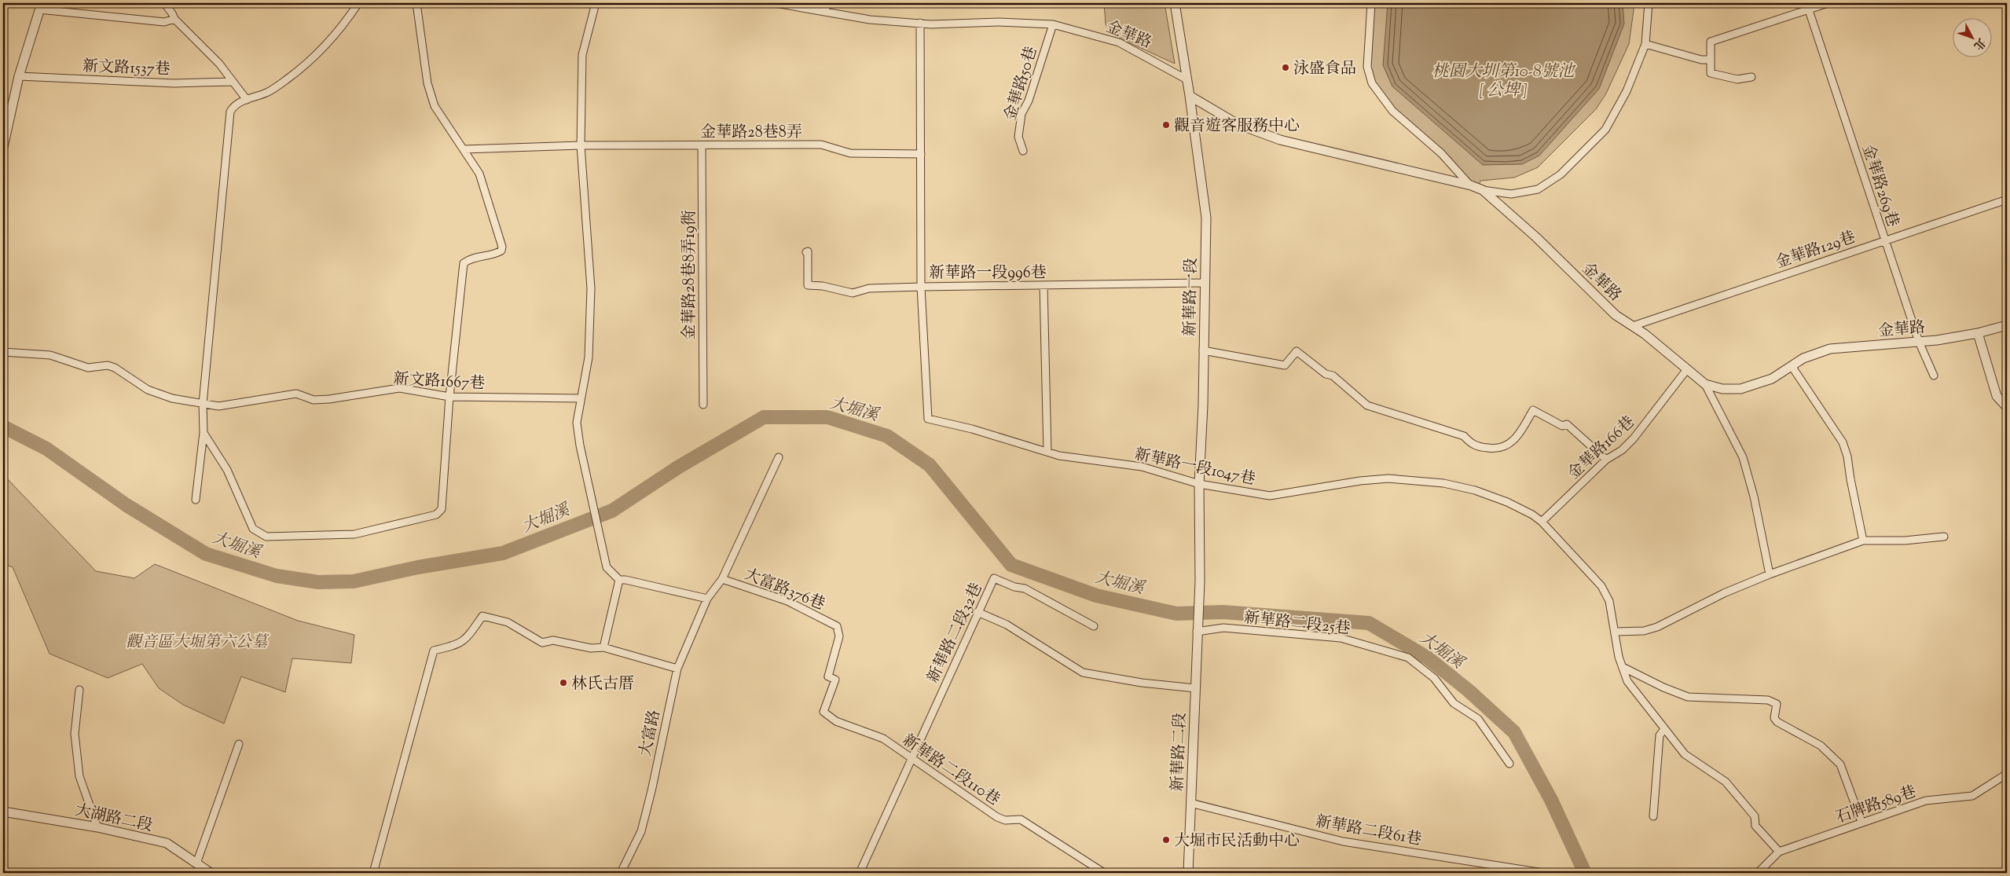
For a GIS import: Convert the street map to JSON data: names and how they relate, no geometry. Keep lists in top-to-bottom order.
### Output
{
  "streets": {
    "street": [
      "金華路",
      "新文路1537巷",
      "金華路50巷",
      "金華路28巷8弄",
      "金華路269巷",
      "金華路129巷",
      "新華路一段996巷",
      "金華路28巷8弄19衖",
      "新華路一段",
      "新文路1667巷",
      "金華路166巷",
      "新華路一段1047巷",
      "大富路376巷",
      "新華路二段25巷",
      "新華路二段32巷",
      "大富路",
      "新華路二段",
      "新華路二段110巷",
      "石牌路589巷",
      "大湖路二段",
      "新華路二段61巷"
    ]
  },
  "crossings": [
    ["金華路", "金華路50巷"],
    ["金華路", "金華路269巷"],
    ["金華路", "金華路129巷"],
    ["金華路", "新華路一段"],
    ["金華路", "金華路166巷"],
    ["金華路28巷8弄", "金華路28巷8弄19衖"],
    ["金華路269巷", "金華路129巷"],
    ["新華路一段996巷", "新華路一段"],
    ["新華路一段996巷", "新華路一段1047巷"],
    ["新華路一段", "新華路一段1047巷"],
    ["新華路一段", "新華路二段25巷"],
    ["新華路一段", "新華路二段"],
    ["金華路166巷", "新華路一段1047巷"],
    ["新華路一段1047巷", "石牌路589巷"],
    ["大富路376巷", "大富路"],
    ["大富路376巷", "新華路二段110巷"],
    ["新華路二段25巷", "新華路二段"],
    ["新華路二段32巷", "新華路二段110巷"],
    ["新華路二段", "新華路二段61巷"]
  ],
  "water": ["桃園大圳第10-8號池 [ 公埤 ]", "大堀溪"],
  "parks": ["觀音區大堀第六公墓"],
  "places": [
    "泳盛食品",
    "觀音遊客服務中心",
    "林氏古厝",
    "大堀市民活動中心"
  ],
  "north": "bottom right"
}
